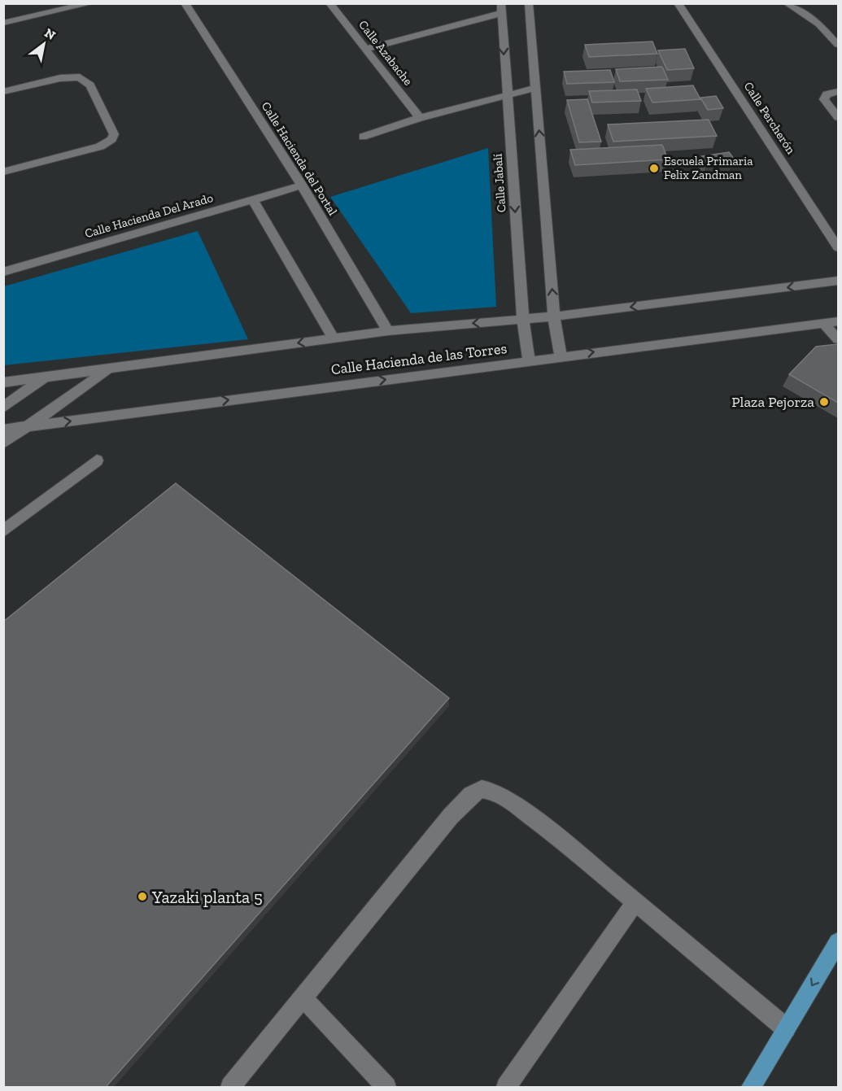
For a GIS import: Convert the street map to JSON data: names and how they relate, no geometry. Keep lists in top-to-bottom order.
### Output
{
  "streets": {
    "street": [
      "Calle Azabache",
      "Calle Percherón",
      "Calle Hacienda del Portal",
      "Calle Jabalí",
      "Calle Hacienda Del Arado",
      "Calle Hacienda de las Torres"
    ]
  },
  "crossings": [
    ["Calle Hacienda del Portal", "Calle Hacienda Del Arado"],
    ["Calle Hacienda del Portal", "Calle Hacienda de las Torres"],
    ["Calle Jabalí", "Calle Hacienda de las Torres"]
  ],
  "places": ["Escuela Primaria Felix Zandman", "Plaza Pejorza", "Yazaki planta 5"],
  "north": "top right"
}
